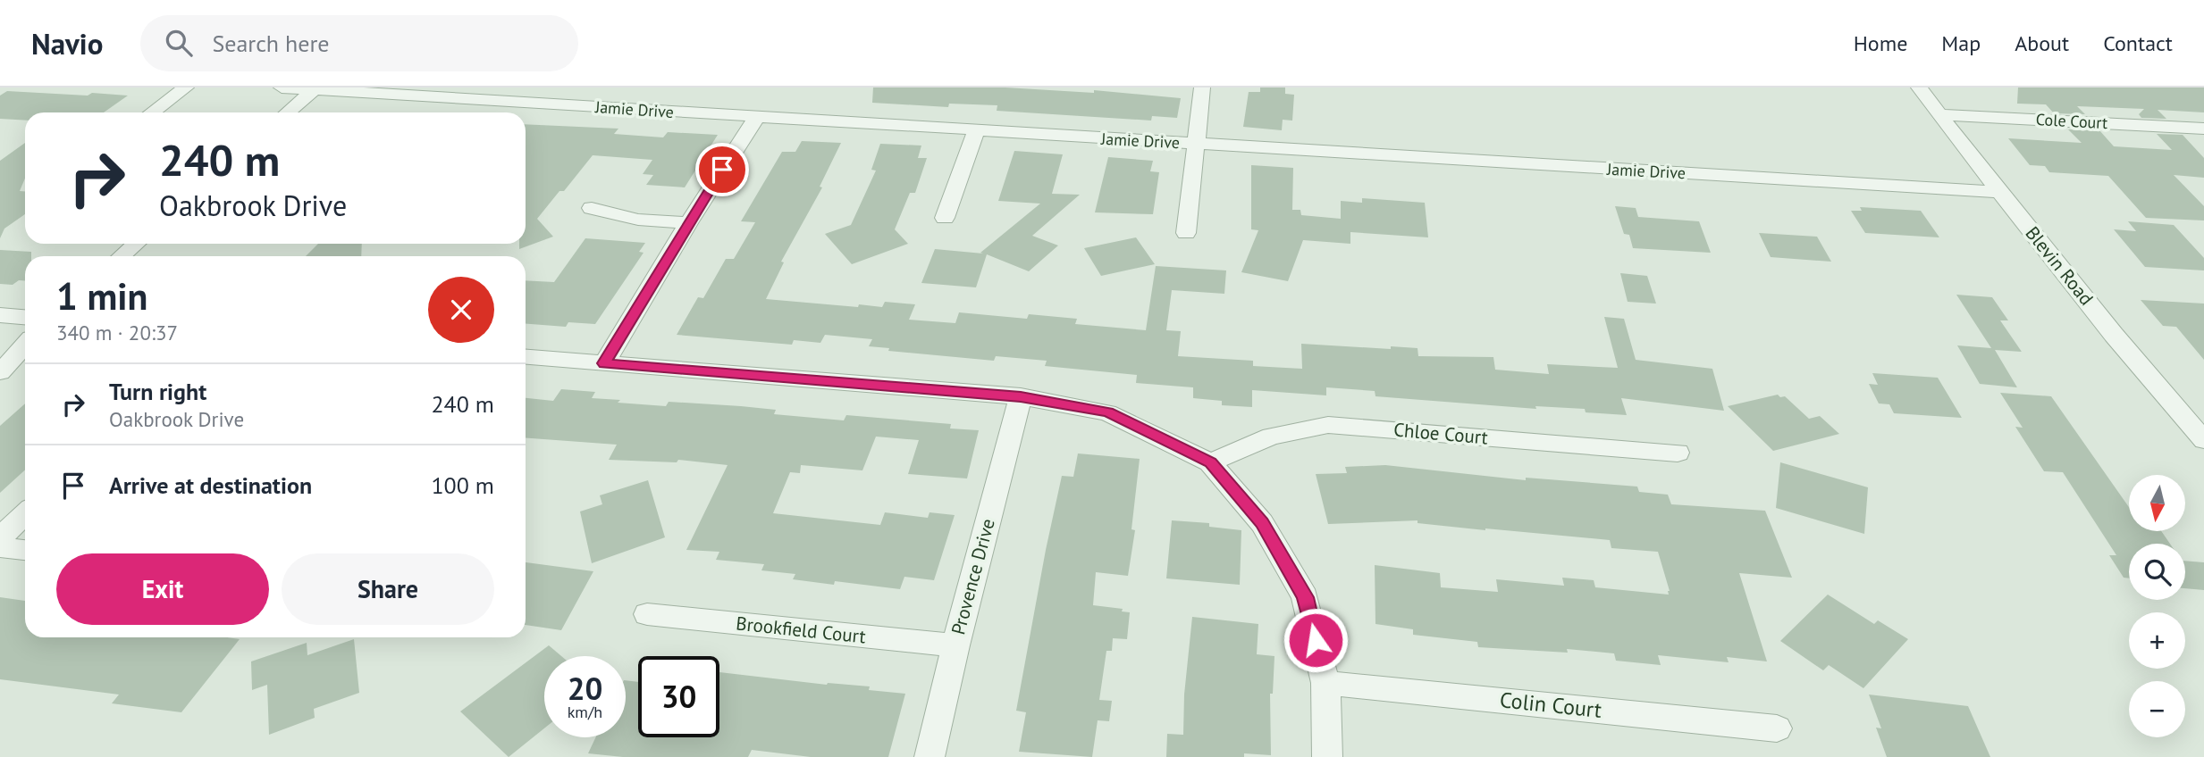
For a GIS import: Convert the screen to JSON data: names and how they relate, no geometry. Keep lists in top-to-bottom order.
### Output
{
  "streets": {
    "street": [
      "Jamie Drive",
      "Cole Court",
      "Blevin Road",
      "Chloe Court",
      "Provence Drive",
      "Brookfield Court",
      "Colin Court"
    ]
  },
  "crossings": [
    ["Jamie Drive", "Blevin Road"],
    ["Cole Court", "Blevin Road"],
    ["Provence Drive", "Brookfield Court"]
  ],
  "north": "bottom",
  "page": {
    "header": "Navio",
    "search": "Search here",
    "nav": [
      "Home",
      "Map",
      "About",
      "Contact"
    ],
    "turn": ["240 m", "Oakbrook Drive"],
    "heading": ["1 min", "340 m · 20:37"],
    "list": [
      {
        "name": "Turn right",
        "note": "Oakbrook Drive",
        "value": "240 m"
      },
      {
        "name": "Arrive at destination",
        "value": "100 m"
      }
    ],
    "map_buttons": ["+", "−"],
    "buttons": ["Exit", "Share"],
    "speed": "20 km/h",
    "limit": "30"
  }
}
